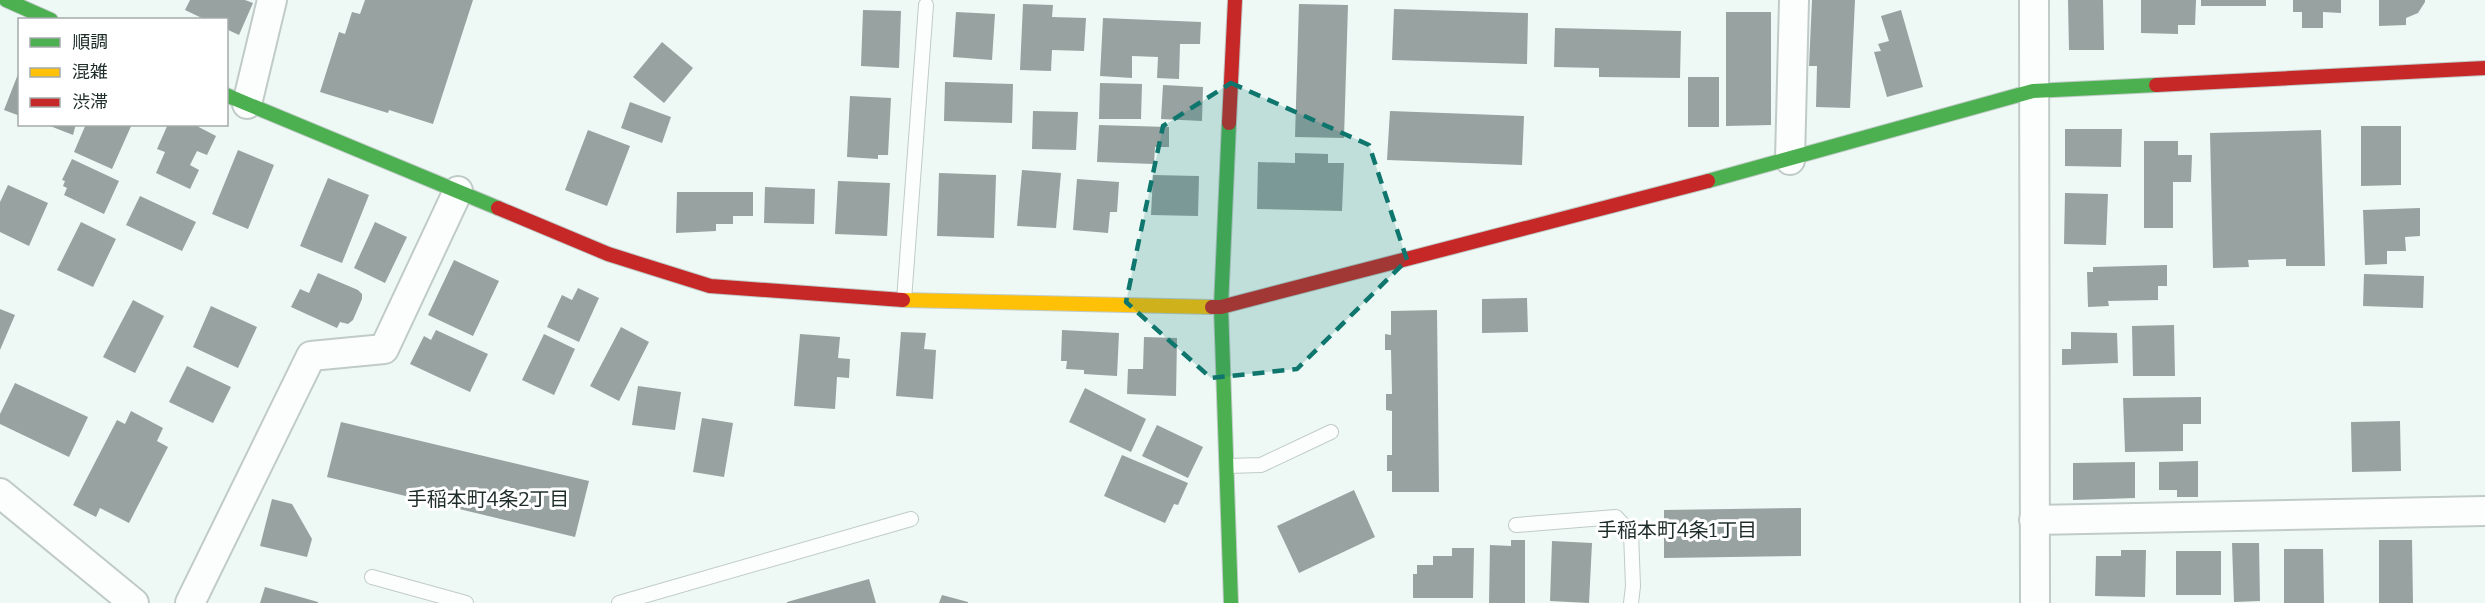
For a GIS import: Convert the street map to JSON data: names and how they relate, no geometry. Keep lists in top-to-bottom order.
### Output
{
  "districts": ["手稲本町4条2丁目", "手稲本町4条1丁目"],
  "legend": ["順調", "混雑", "渋滞"]
}
